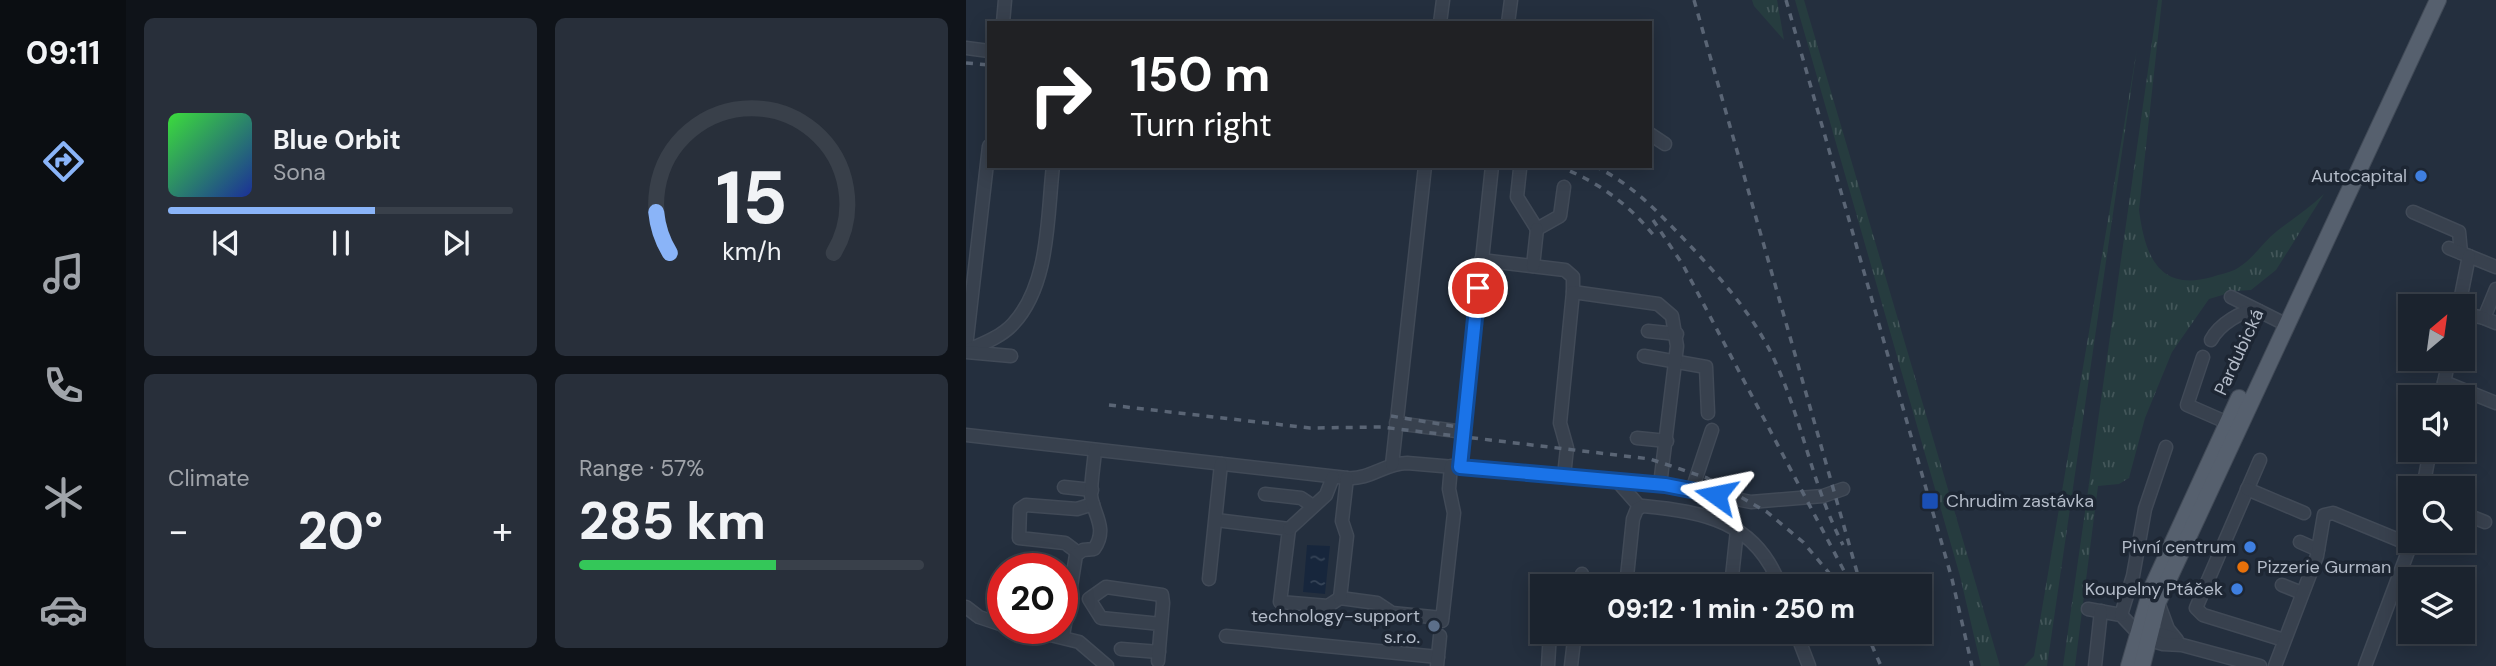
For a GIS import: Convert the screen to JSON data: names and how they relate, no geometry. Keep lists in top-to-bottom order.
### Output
{
  "streets": {
    "main road": ["Pardubická"]
  },
  "places": {
    "other": [
      "Autocapital",
      "Pivní centrum",
      "Pizzerie Gurman",
      "Koupelny Ptáček",
      "technology-support s.r.o."
    ],
    "transit": ["Chrudim zastávka"]
  },
  "north": "top right",
  "page": {
    "tabs": "09:11",
    "turn": ["150 m", "Turn right"],
    "song": ["Blue Orbit", "Sona"],
    "tile": [
      "Climate",
      ["Range · 57%", "285 km"]
    ],
    "heat": ["−", "20°", "+"],
    "limit": "20",
    "trip": "09:12 · 1 min · 250 m",
    "gauge": ["15", "km/h"]
  }
}
